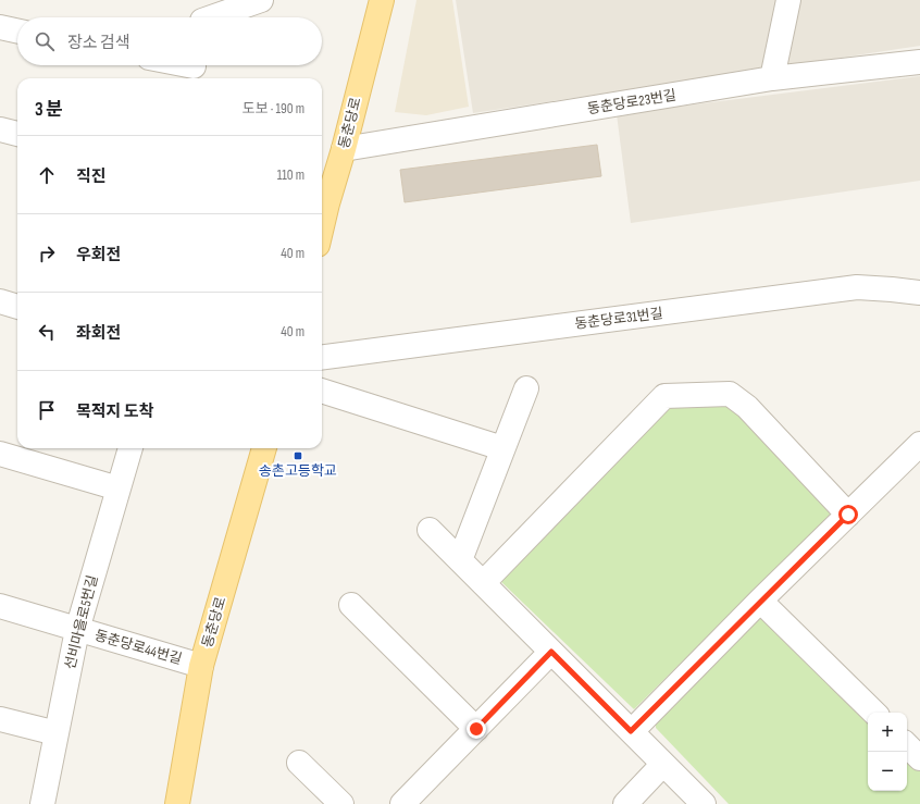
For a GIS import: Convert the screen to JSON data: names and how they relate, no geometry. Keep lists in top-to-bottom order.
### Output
{
  "streets": {
    "main road": ["동춘당로"],
    "street": [
      "동춘당로23번길",
      "동춘당로31번길",
      "선비마을로5번길",
      "동춘당로44번길"
    ]
  },
  "crossings": [
    ["동춘당로23번길", "동춘당로"],
    ["동춘당로", "동춘당로44번길"],
    ["선비마을로5번길", "동춘당로44번길"]
  ],
  "places": {
    "transit": ["송촌고등학교"]
  },
  "page": {
    "search": "장소 검색",
    "heading": ["3 분", "도보 · 190 m"],
    "list": [
      ["직진", "110 m"],
      ["우회전", "40 m"],
      ["좌회전", "40 m"],
      "목적지 도착"
    ],
    "map_buttons": ["+", "−"]
  }
}
